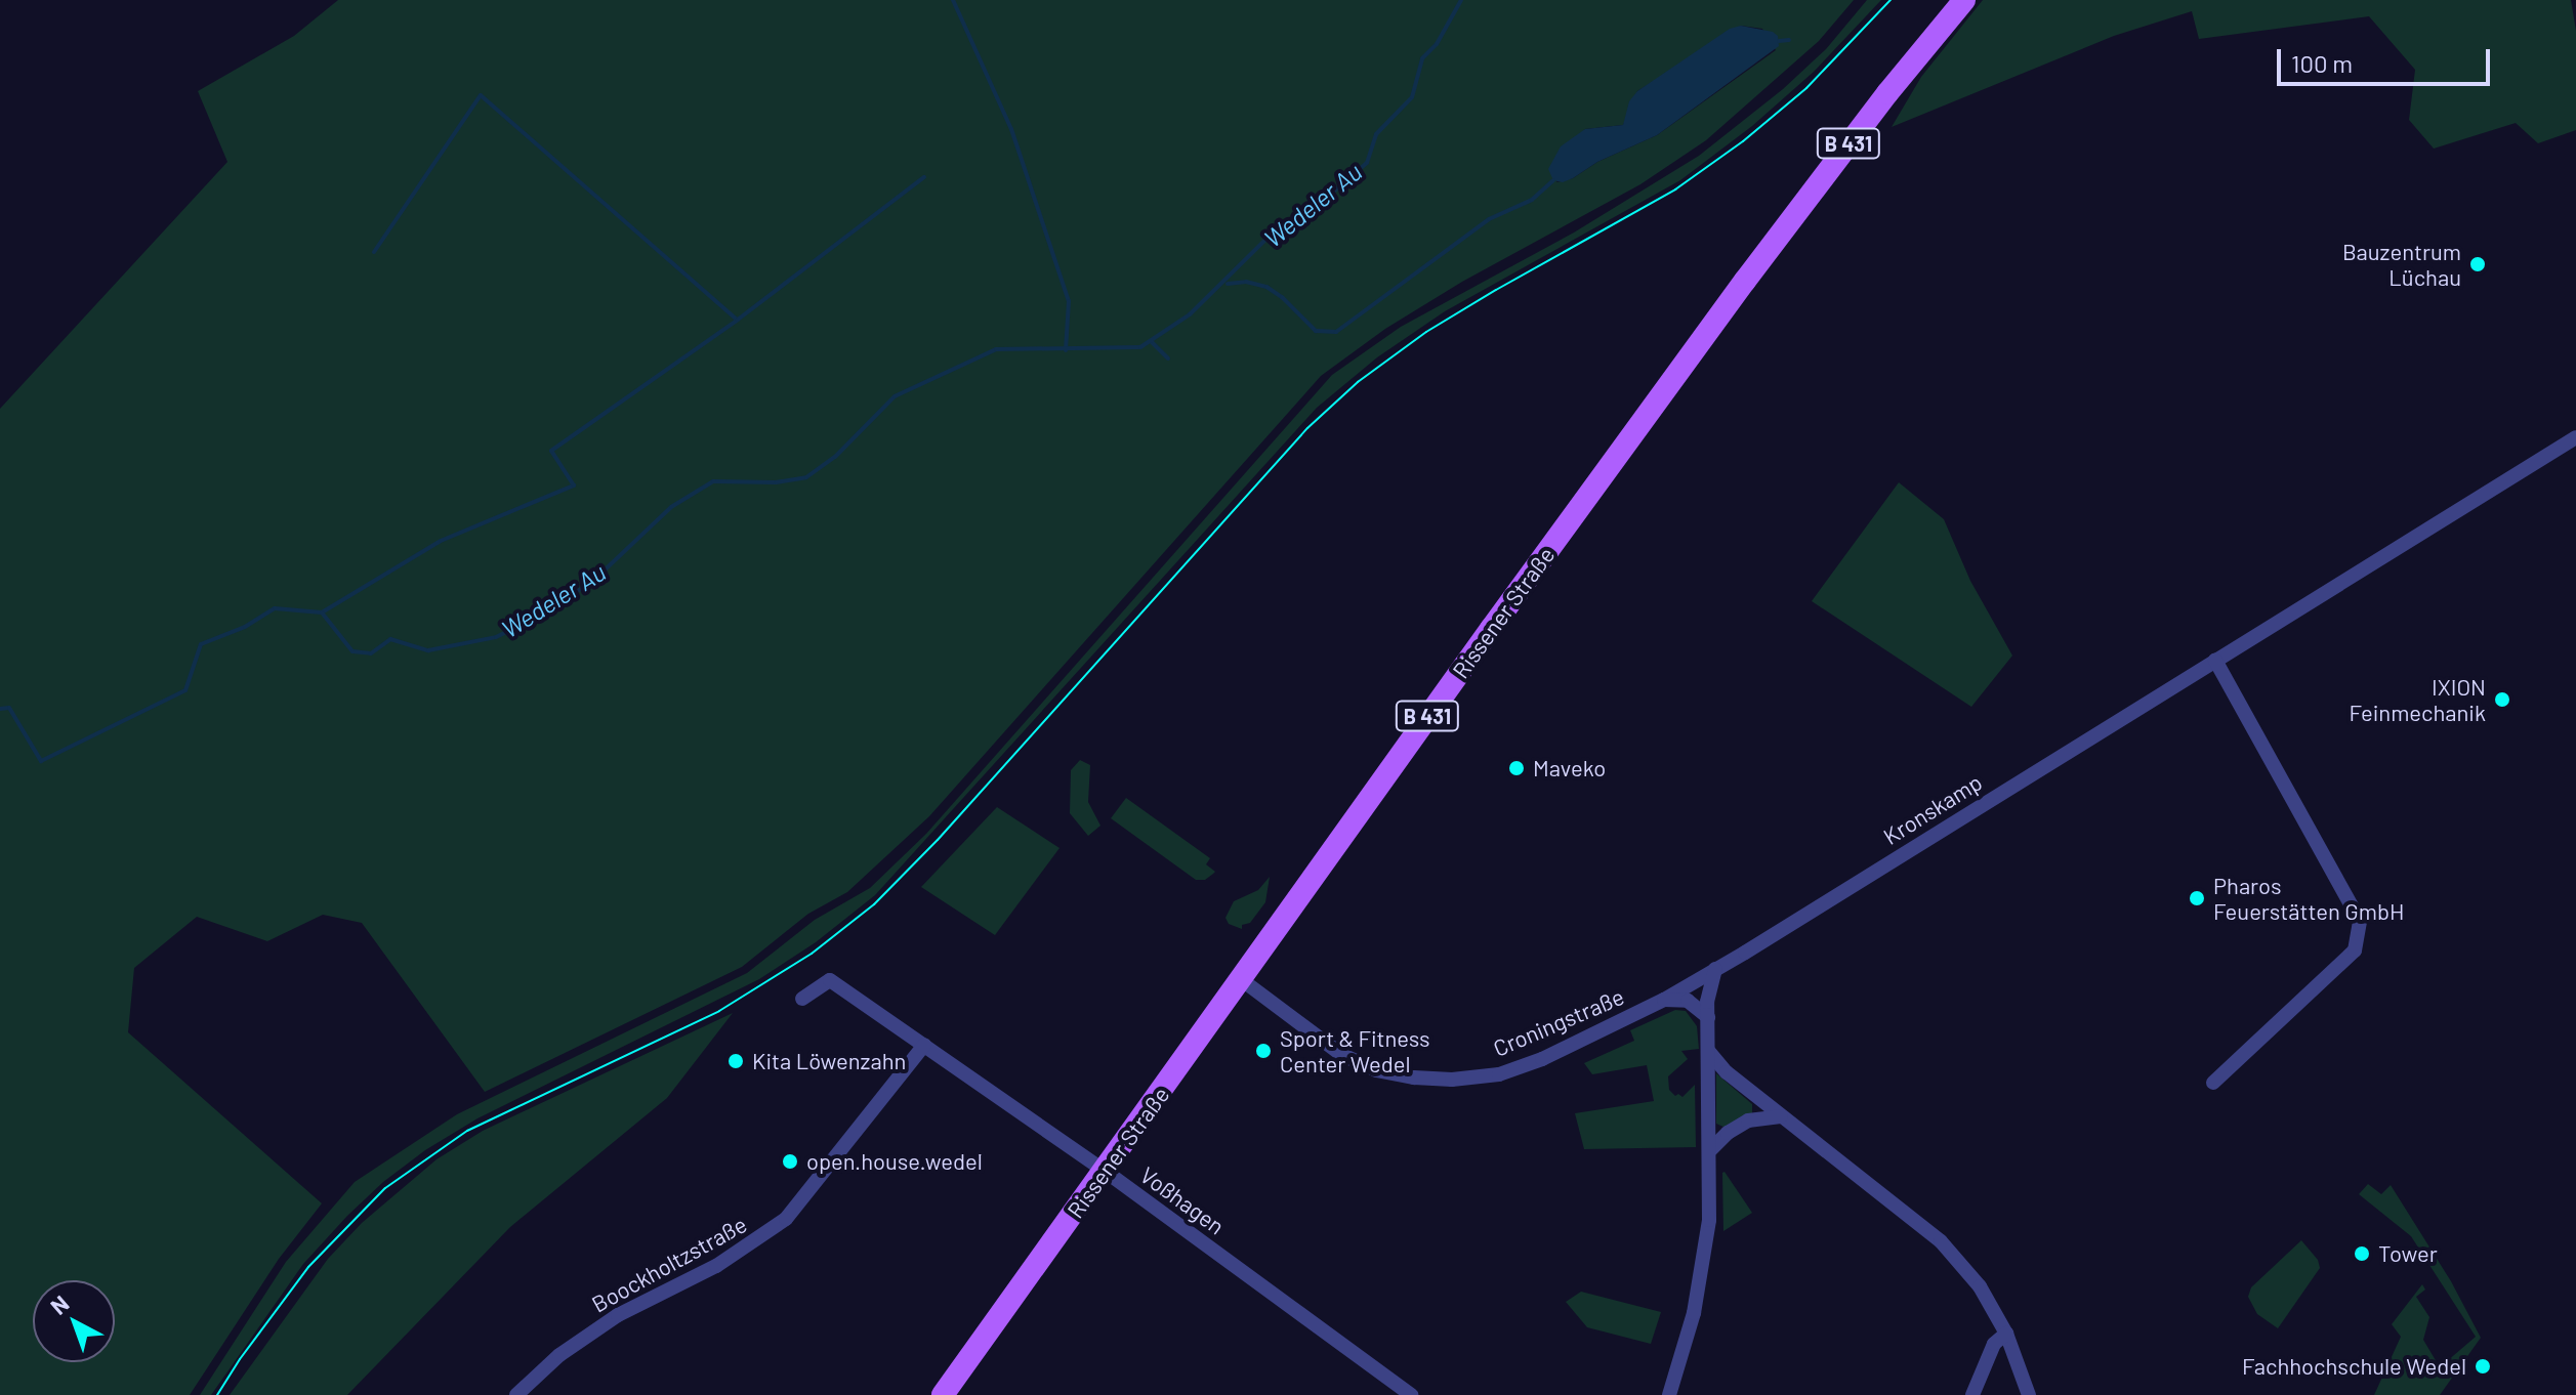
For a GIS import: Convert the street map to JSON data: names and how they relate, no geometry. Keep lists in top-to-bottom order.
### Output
{
  "streets": {
    "main road": ["B 431", "Rissener Straße"],
    "street": [
      "Kronskamp",
      "Croningstraße",
      "Voßhagen",
      "Boockholtzstraße"
    ]
  },
  "crossings": [
    ["Rissener Straße", "Croningstraße"],
    ["Rissener Straße", "Voßhagen"],
    ["Kronskamp", "Croningstraße"],
    ["Voßhagen", "Boockholtzstraße"]
  ],
  "water": ["Wedeler Au"],
  "places": [
    "Bauzentrum Lüchau",
    "IXION Feinmechanik",
    "Maveko",
    "Pharos Feuerstätten GmbH",
    "Sport & Fitness Center Wedel",
    "Kita Löwenzahn",
    "open.house.wedel",
    "Tower",
    "Fachhochschule Wedel"
  ],
  "scale_bar": "100 m",
  "north": "top left"
}
